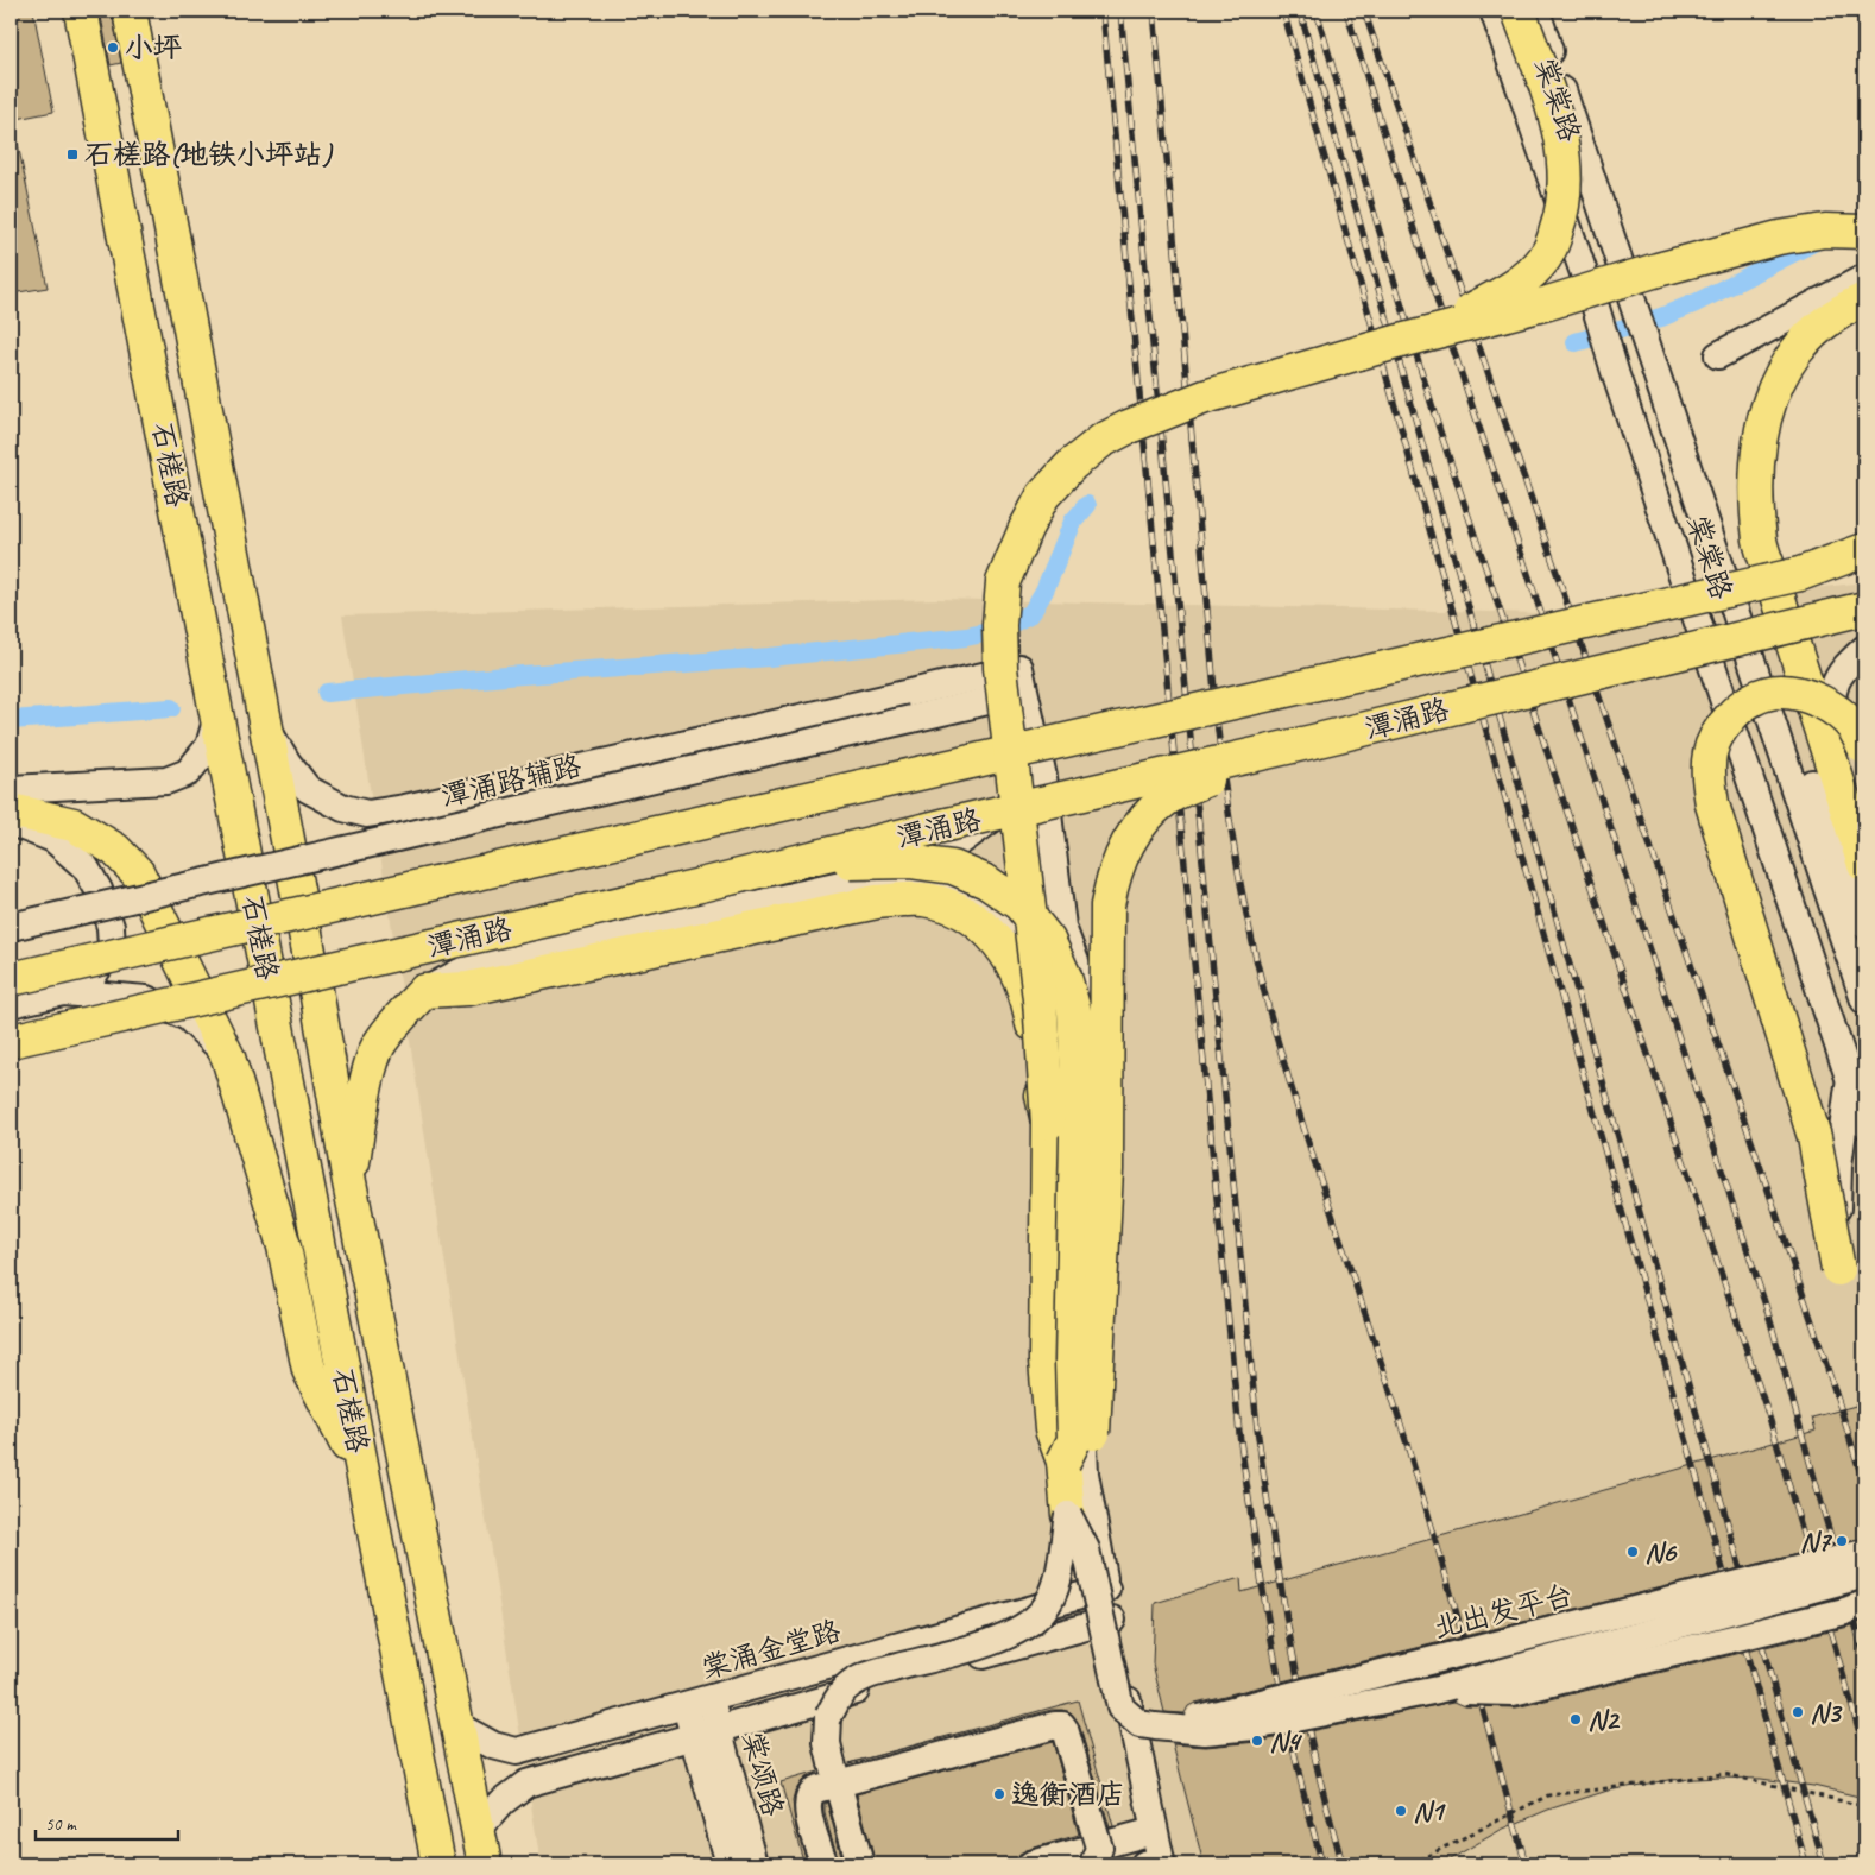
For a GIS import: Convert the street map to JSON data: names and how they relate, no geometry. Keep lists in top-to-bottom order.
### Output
{
  "streets": {
    "main road": ["石槎路", "潭涌路"],
    "street": [
      "棠棠路",
      "潭涌路辅路",
      "北出发平台",
      "棠涌金堂路",
      "棠颂路"
    ]
  },
  "crossings": [
    ["石槎路", "棠涌金堂路"],
    ["棠涌金堂路", "棠颂路"]
  ],
  "places": {
    "other": [
      "小坪",
      "N7",
      "N6",
      "N3",
      "N2",
      "N4",
      "逸衡酒店",
      "N1"
    ],
    "transit": ["石槎路(地铁小坪站)"]
  },
  "scale_bar": "50 m"
}
